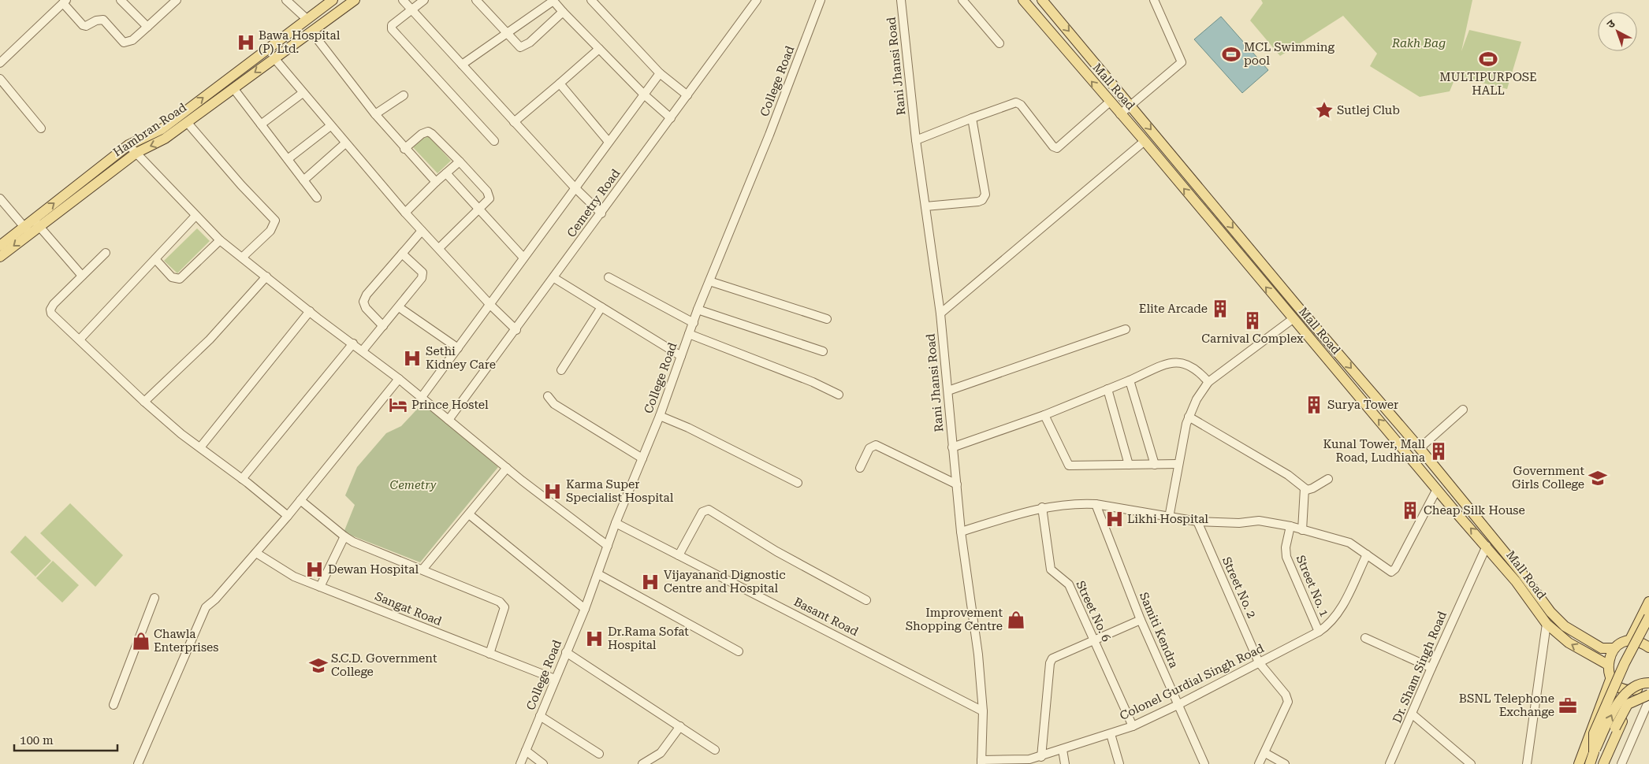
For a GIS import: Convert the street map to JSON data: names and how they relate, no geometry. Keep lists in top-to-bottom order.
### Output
{
  "streets": {
    "main road": ["Mall Road", "Hambran Road"],
    "street": [
      "Rani Jhansi Road",
      "College Road",
      "Cemetry Road",
      "Street No. 1",
      "Street No. 2",
      "Sangat Road",
      "Street No. 6",
      "Basant Road",
      "Samiti Kendra",
      "Dr. Sham Singh Road",
      "Colonel Gurdial Singh Road"
    ]
  },
  "crossings": [
    ["Rani Jhansi Road", "Basant Road"],
    ["Rani Jhansi Road", "Colonel Gurdial Singh Road"],
    ["College Road", "Sangat Road"],
    ["College Road", "Basant Road"],
    ["Mall Road", "Dr. Sham Singh Road"],
    ["Street No. 1", "Colonel Gurdial Singh Road"],
    ["Street No. 2", "Colonel Gurdial Singh Road"],
    ["Street No. 6", "Colonel Gurdial Singh Road"],
    ["Samiti Kendra", "Colonel Gurdial Singh Road"]
  ],
  "parks": ["Rakh Bag", "Cemetry"],
  "places": {
    "hospital": [
      "Bawa Hospital (P) Ltd.",
      "Sethi Kidney Care",
      "Karma Super Specialist Hospital",
      "Likhi Hospital",
      "Dewan Hospital",
      "Vijayanand Dignostic Centre and Hospital",
      "Dr.Rama Sofat Hospital"
    ],
    "sports": ["MCL Swimming pool", "MULTIPURPOSE HALL"],
    "place": ["Sutlej Club"],
    "building": [
      "Elite Arcade",
      "Carnival Complex",
      "Surya Tower",
      "Kunal Tower, Mall Road, Ludhiana",
      "Cheap Silk House"
    ],
    "hotel": ["Prince Hostel"],
    "school or university": ["Government Girls College", "S.C.D. Government College"],
    "shop": ["Improvement Shopping Centre", "Chawla Enterprises"],
    "office": ["BSNL Telephone Exchange"]
  },
  "scale_bar": "100 m",
  "north": "top left"
}
